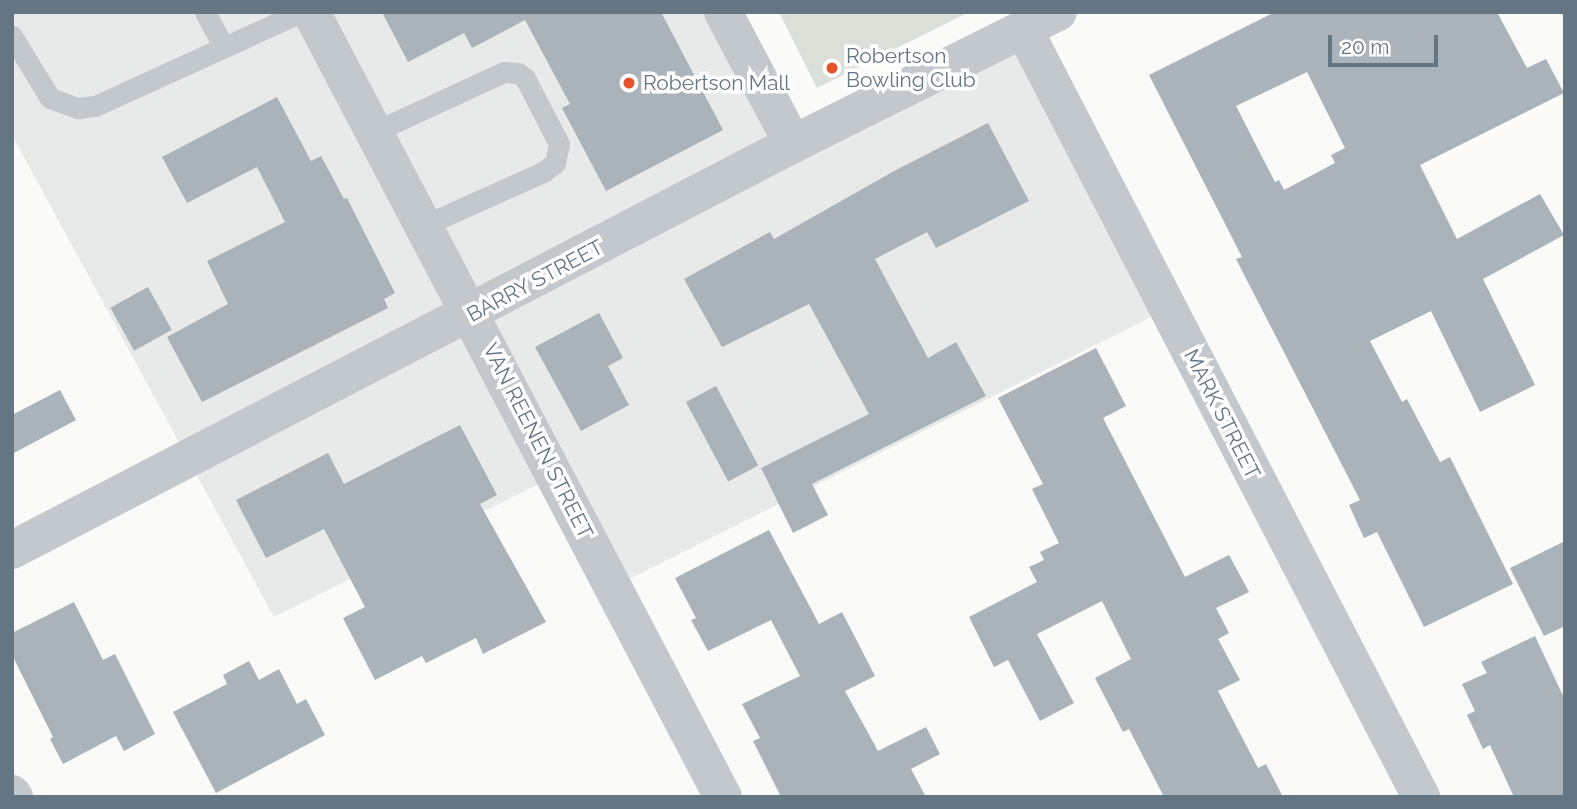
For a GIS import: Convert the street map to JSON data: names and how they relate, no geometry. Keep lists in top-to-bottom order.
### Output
{
  "streets": {
    "street": ["BARRY STREET", "MARK STREET", "VAN REENEN STREET"]
  },
  "crossings": [
    ["BARRY STREET", "MARK STREET"],
    ["BARRY STREET", "VAN REENEN STREET"]
  ],
  "places": ["Robertson Bowling Club", "Robertson Mall"],
  "scale_bar": "20 m"
}
